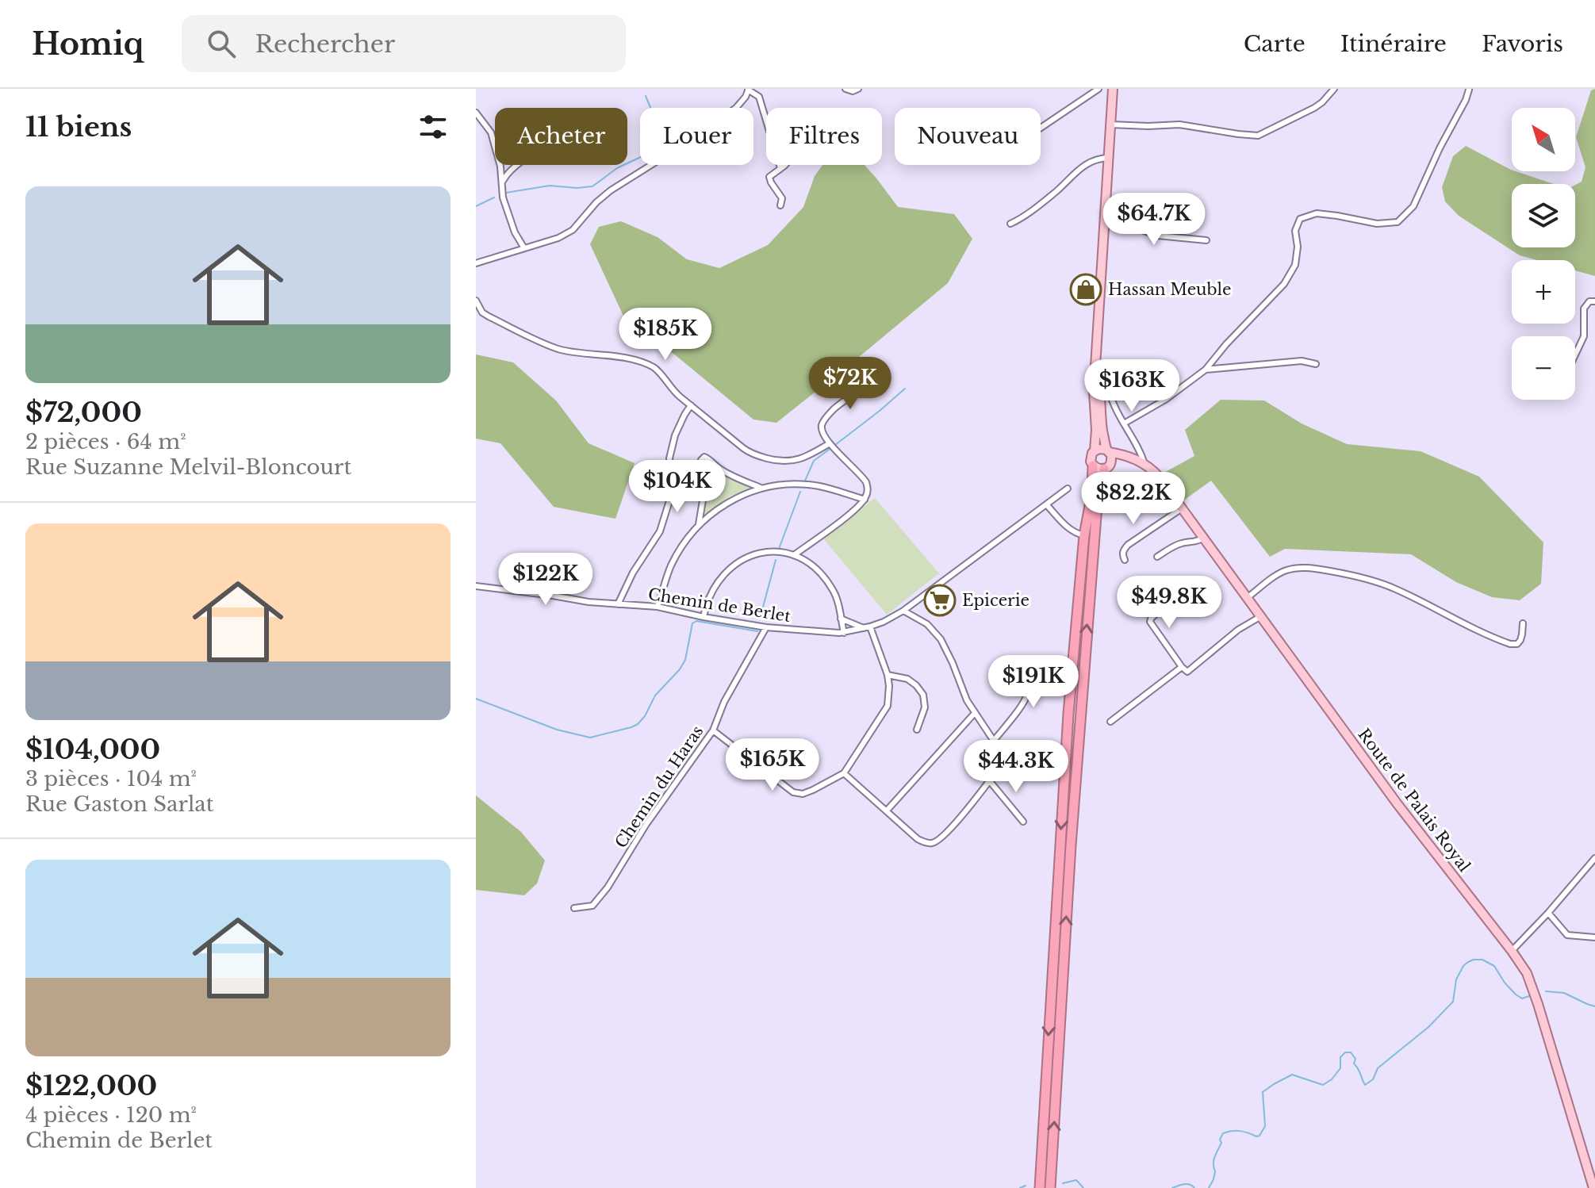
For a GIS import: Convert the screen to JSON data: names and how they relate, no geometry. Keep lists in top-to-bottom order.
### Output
{
  "streets": {
    "main road": ["Route de Palais Royal"],
    "street": ["Chemin de Berlet", "Chemin du Haras"]
  },
  "crossings": [
    ["Chemin de Berlet", "Chemin du Haras"]
  ],
  "places": {
    "shop": ["Hassan Meuble"],
    "supermarket": ["Epicerie"]
  },
  "north": "top left",
  "page": {
    "header": "Homiq",
    "search": "Rechercher",
    "nav": ["Carte", "Itinéraire", "Favoris"],
    "heading": "11 biens",
    "map_buttons": ["+", "−"],
    "chip": [
      "Acheter",
      "Louer",
      "Filtres",
      "Nouveau"
    ],
    "list": [
      {
        "name": "$72,000",
        "note": "2 pièces · 64 m² · Rue Suzanne Melvil-Bloncourt"
      },
      {
        "name": "$104,000",
        "note": "3 pièces · 104 m² · Rue Gaston Sarlat"
      },
      {
        "name": "$122,000",
        "note": "4 pièces · 120 m² · Chemin de Berlet"
      }
    ],
    "price": [
      "$64.7K",
      "$185K",
      "$72K",
      "$163K",
      "$104K",
      "$82.2K",
      "$122K",
      "$49.8K",
      "$191K",
      "$165K",
      "$44.3K"
    ]
  }
}
